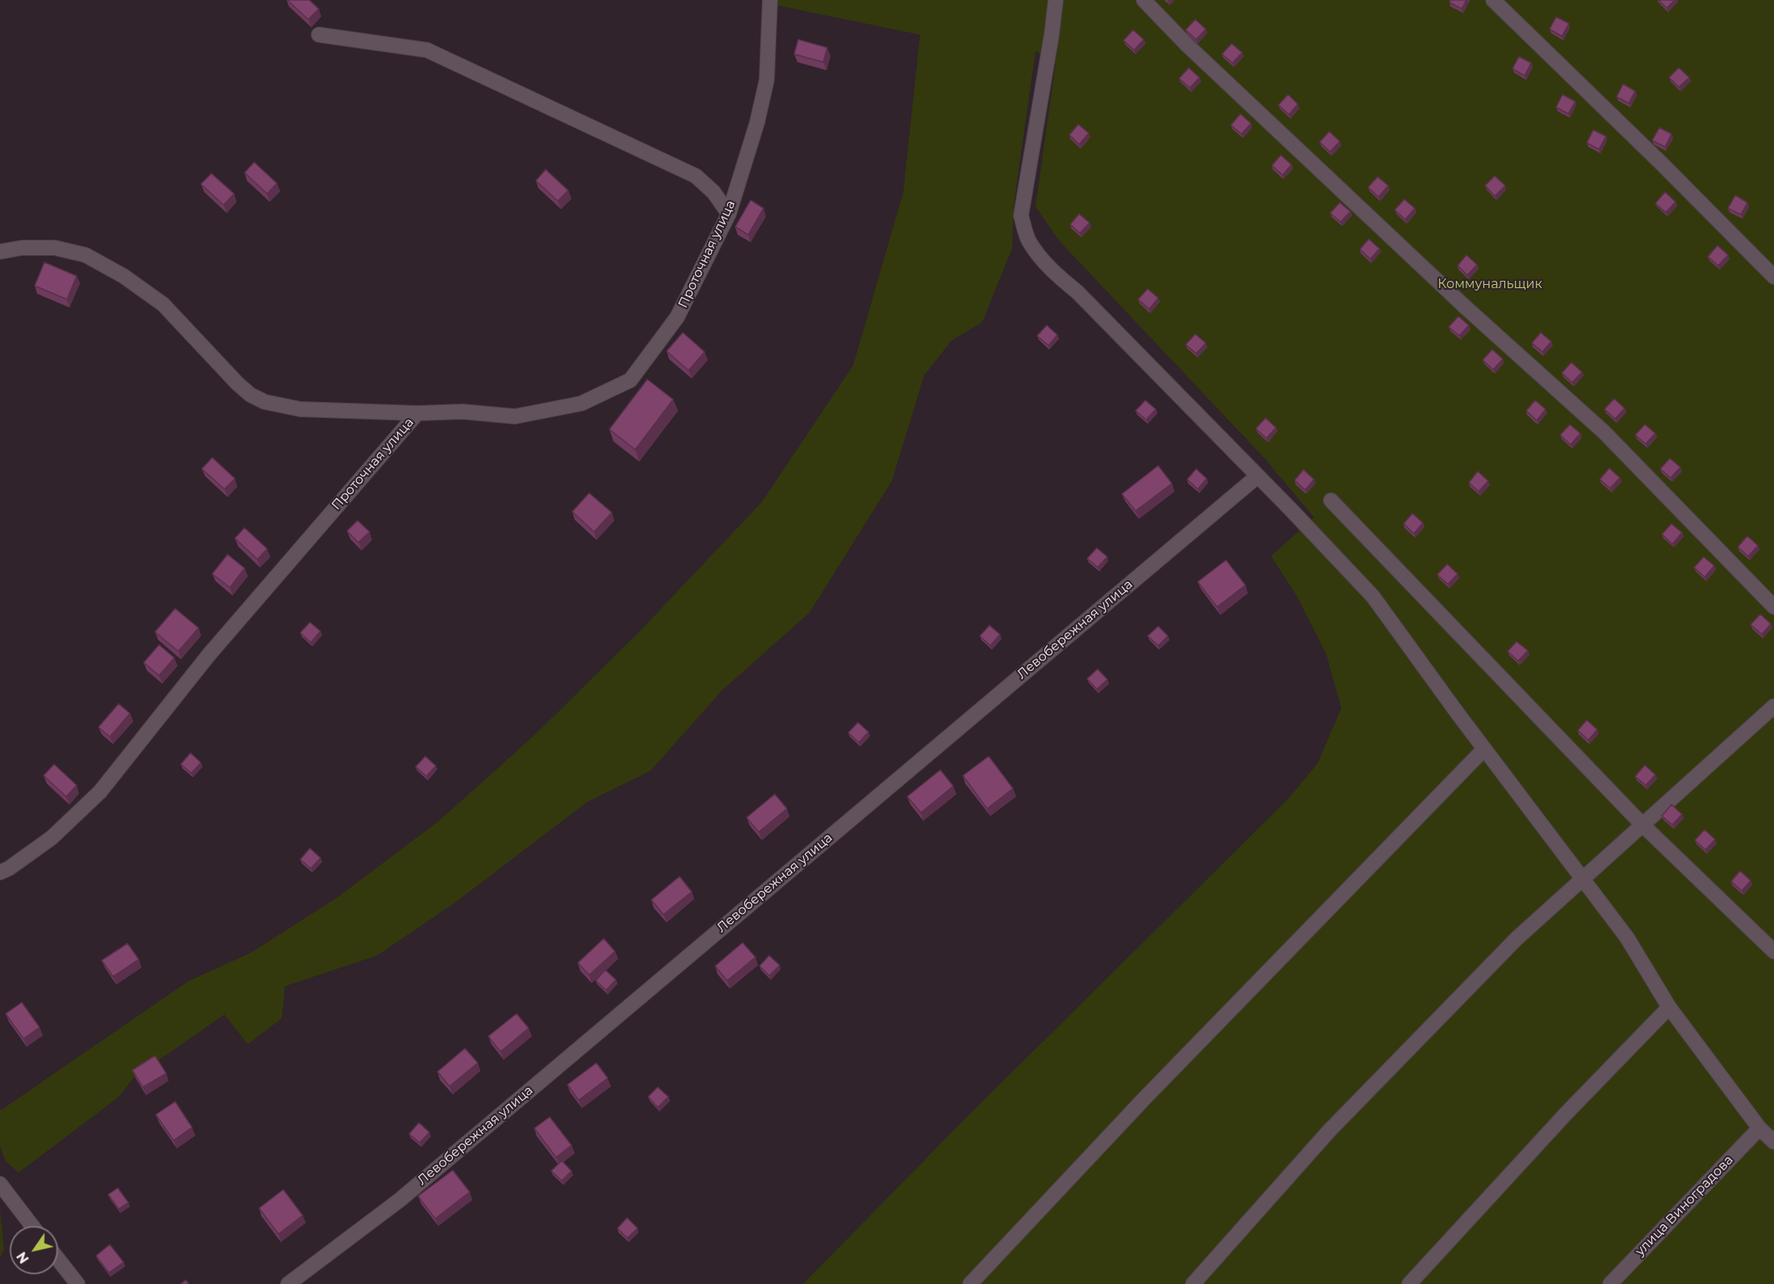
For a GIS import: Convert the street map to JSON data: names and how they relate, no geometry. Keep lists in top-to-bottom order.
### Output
{
  "streets": {
    "street": ["Проточная улица", "Левобережная улица", "улица Виноградова"]
  },
  "parks": ["Коммунальщик"],
  "north": "bottom left"
}
